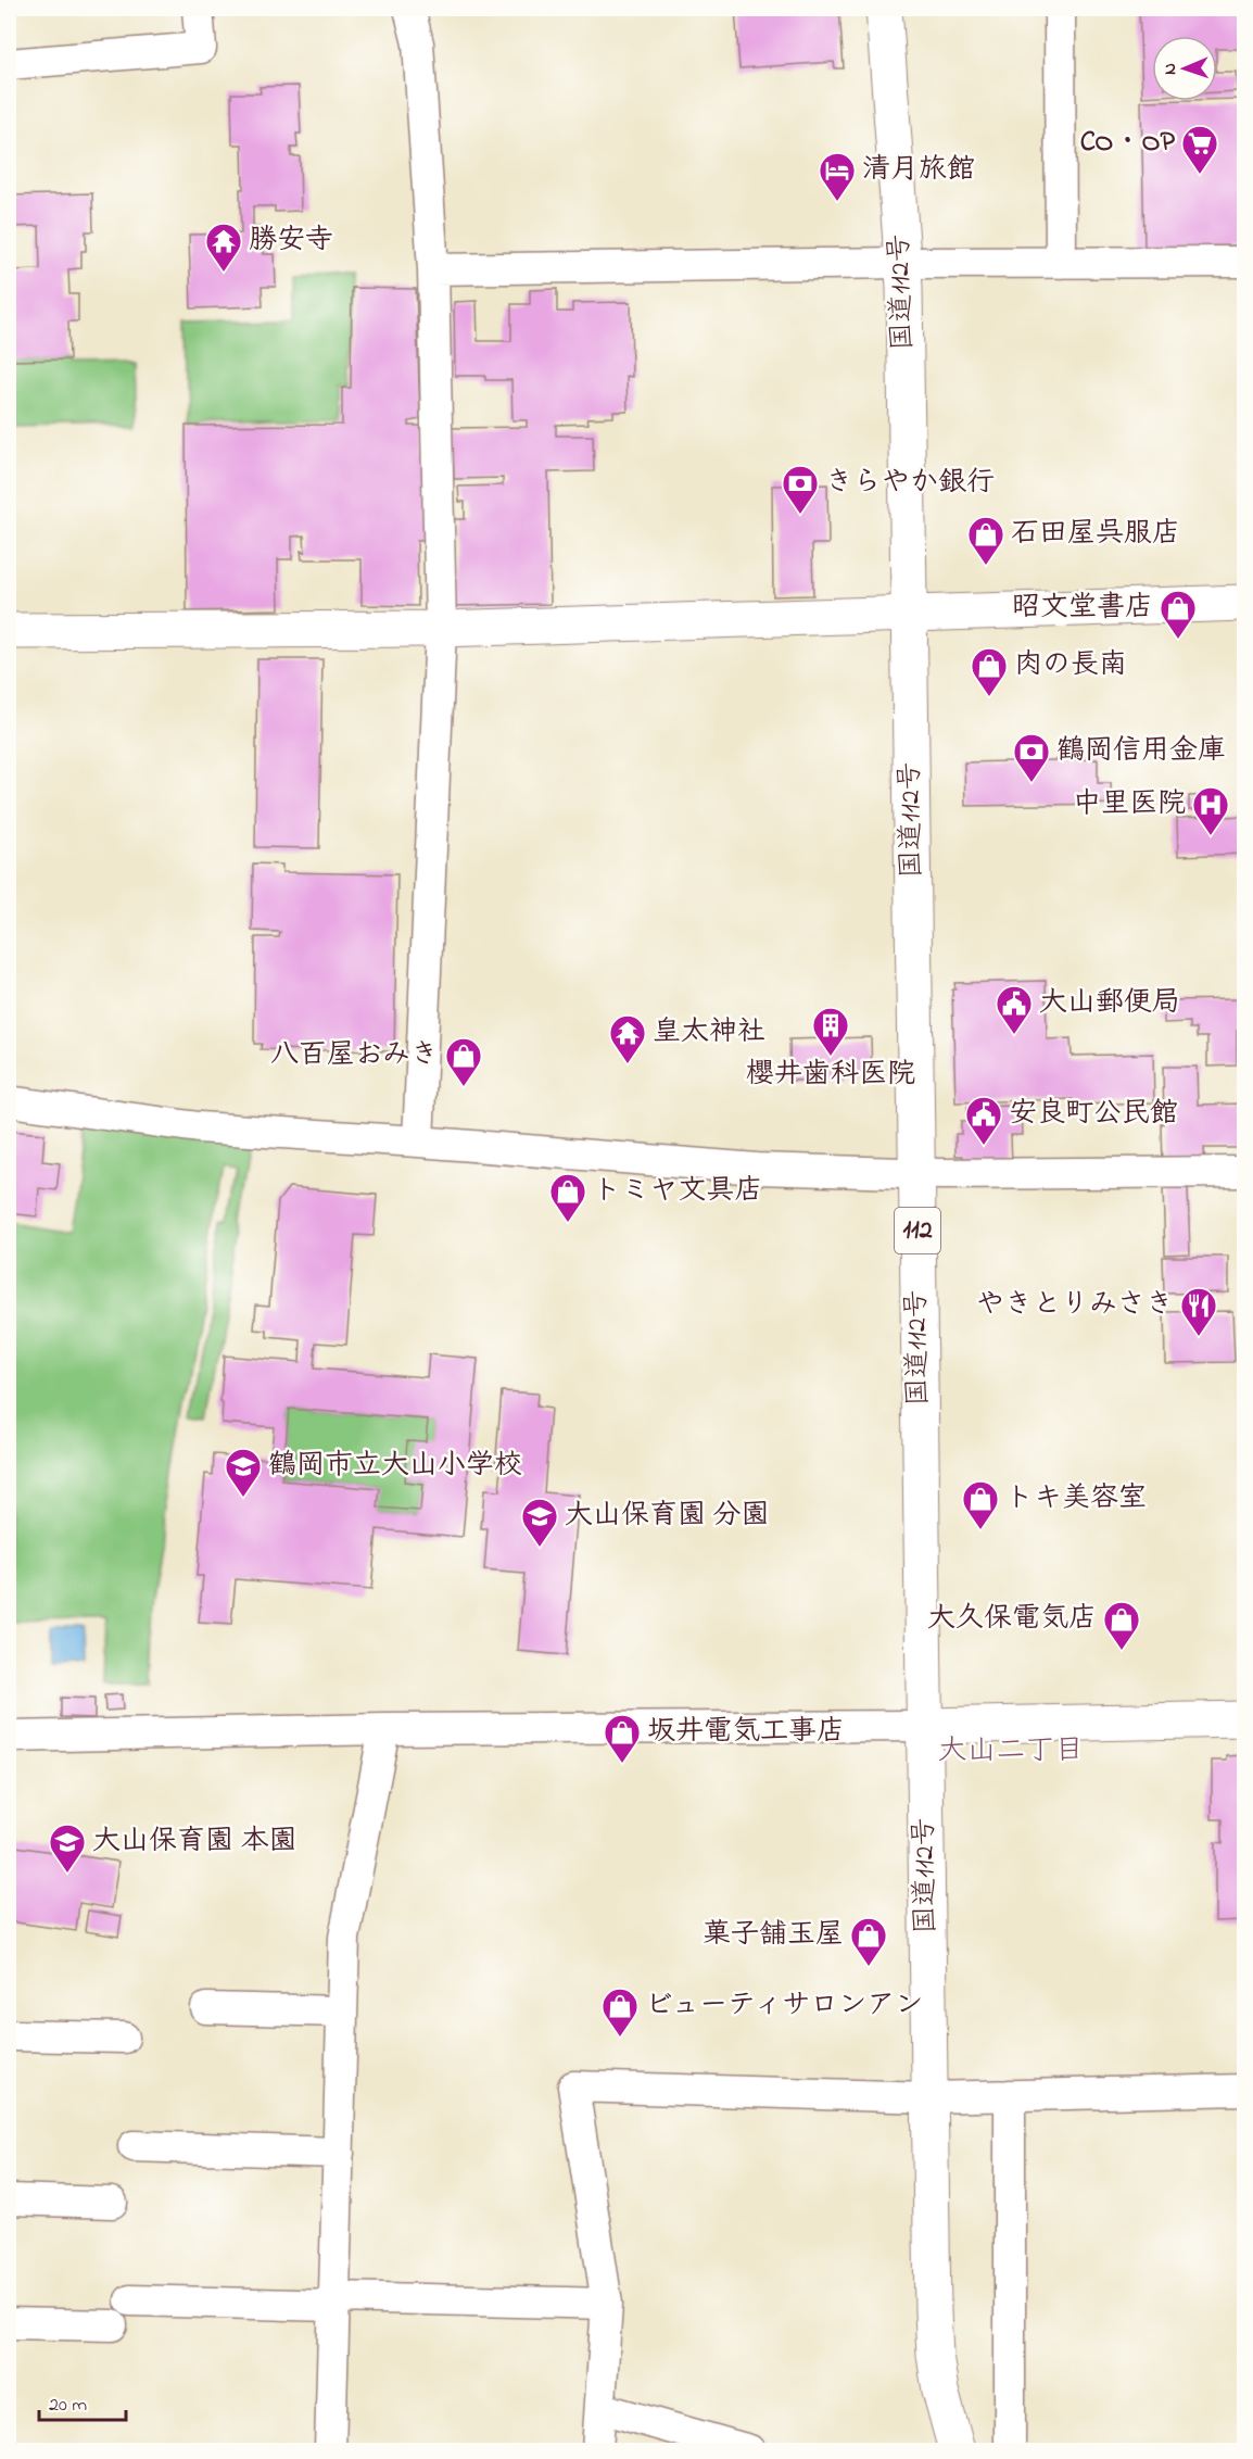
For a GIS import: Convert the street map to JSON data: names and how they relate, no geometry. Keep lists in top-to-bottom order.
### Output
{
  "streets": {
    "main road": ["国道112号", "112"]
  },
  "districts": ["大山二丁目"],
  "places": {
    "supermarket": ["CO・OP"],
    "hotel": ["清月旅館"],
    "temple": ["勝安寺", "皇太神社"],
    "bank": ["きらやか銀行", "鶴岡信用金庫"],
    "shop": [
      "石田屋呉服店",
      "昭文堂書店",
      "肉の長南",
      "八百屋おみき",
      "トミヤ文具店",
      "トキ美容室",
      "大久保電気店",
      "坂井電気工事店",
      "菓子舗玉屋",
      "ビューティサロンアン"
    ],
    "hospital": ["中里医院"],
    "public building": ["大山郵便局", "安良町公民館"],
    "building": ["櫻井歯科医院"],
    "restaurant": ["やきとりみさき"],
    "school or university": ["鶴岡市立大山小学校", "大山保育園 分園", "大山保育園 本園"]
  },
  "scale_bar": "20 m",
  "north": "left"
}
